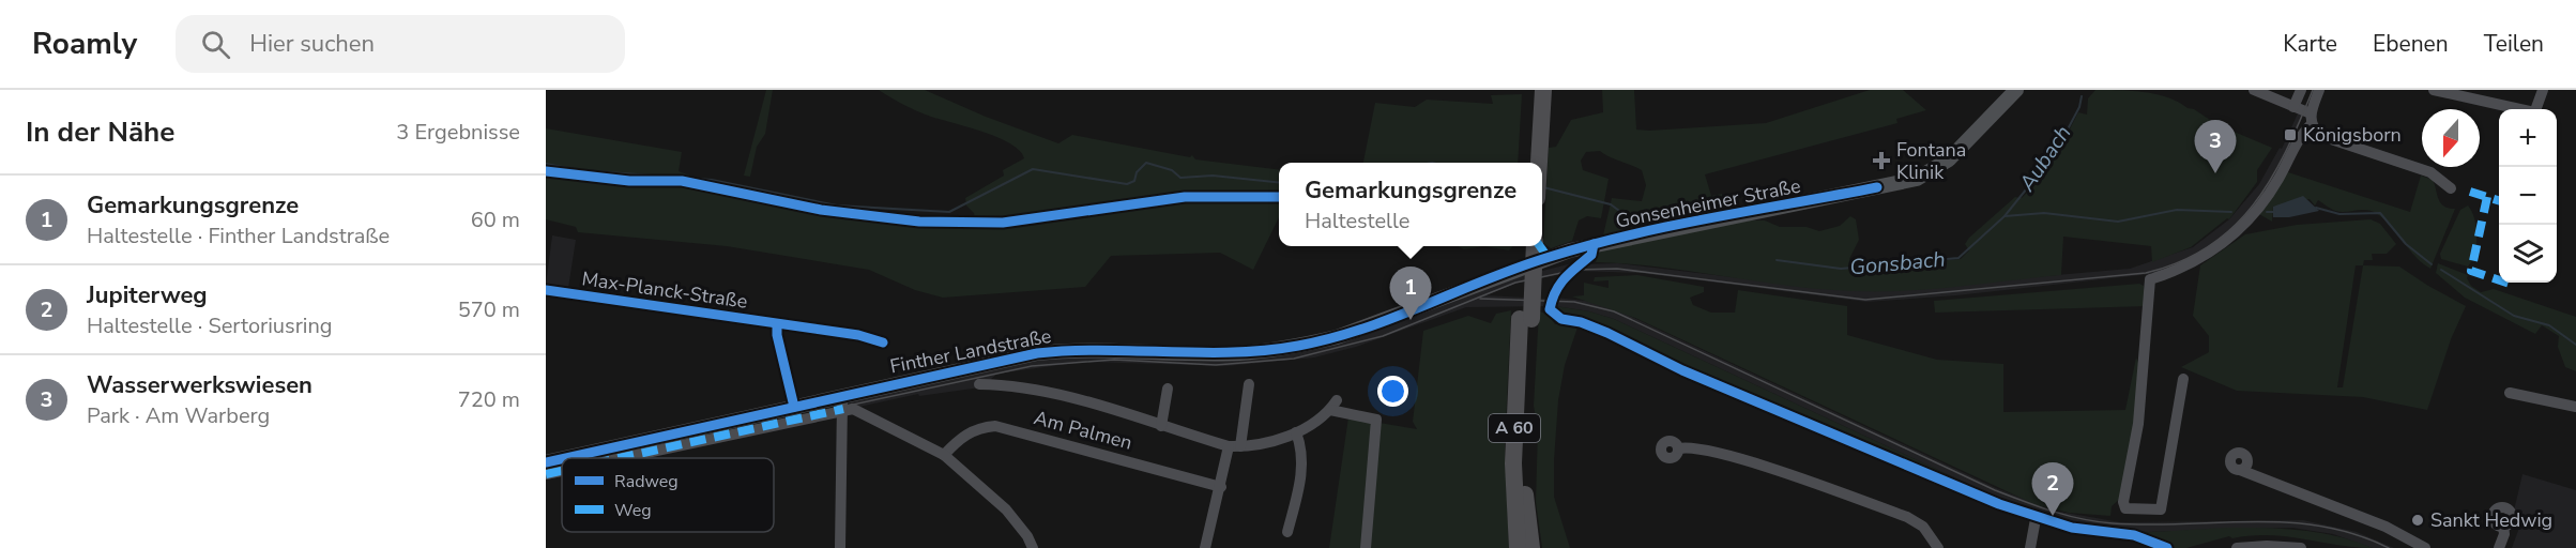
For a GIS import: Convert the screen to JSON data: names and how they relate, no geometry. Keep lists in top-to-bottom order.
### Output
{
  "streets": {
    "highway": ["A 60"],
    "main road": ["Gonsenheimer Straße", "Finther Landstraße"],
    "street": ["Max-Planck-Straße", "Am Palmen"]
  },
  "crossings": [
    ["Gonsenheimer Straße", "Finther Landstraße"]
  ],
  "water": ["Aubach", "Gonsbach"],
  "places": {
    "transit": ["Königsborn"],
    "health": ["Fontana Klinik"],
    "other": ["Sankt Hedwig"]
  },
  "legend": ["Radweg", "Weg"],
  "north": "bottom",
  "page": {
    "header": "Roamly",
    "search": "Hier suchen",
    "nav": ["Karte", "Ebenen", "Teilen"],
    "heading": ["In der Nähe", "3 Ergebnisse"],
    "map_buttons": ["+", "−"],
    "pins": ["3", "1", "2"],
    "popup": ["Gemarkungsgrenze", "Haltestelle"],
    "list": [
      {
        "mark": "1",
        "name": "Gemarkungsgrenze",
        "note": "Haltestelle · Finther Landstraße",
        "value": "60 m"
      },
      {
        "mark": "2",
        "name": "Jupiterweg",
        "note": "Haltestelle · Sertoriusring",
        "value": "570 m"
      },
      {
        "mark": "3",
        "name": "Wasserwerkswiesen",
        "note": "Park · Am Warberg",
        "value": "720 m"
      }
    ]
  }
}
